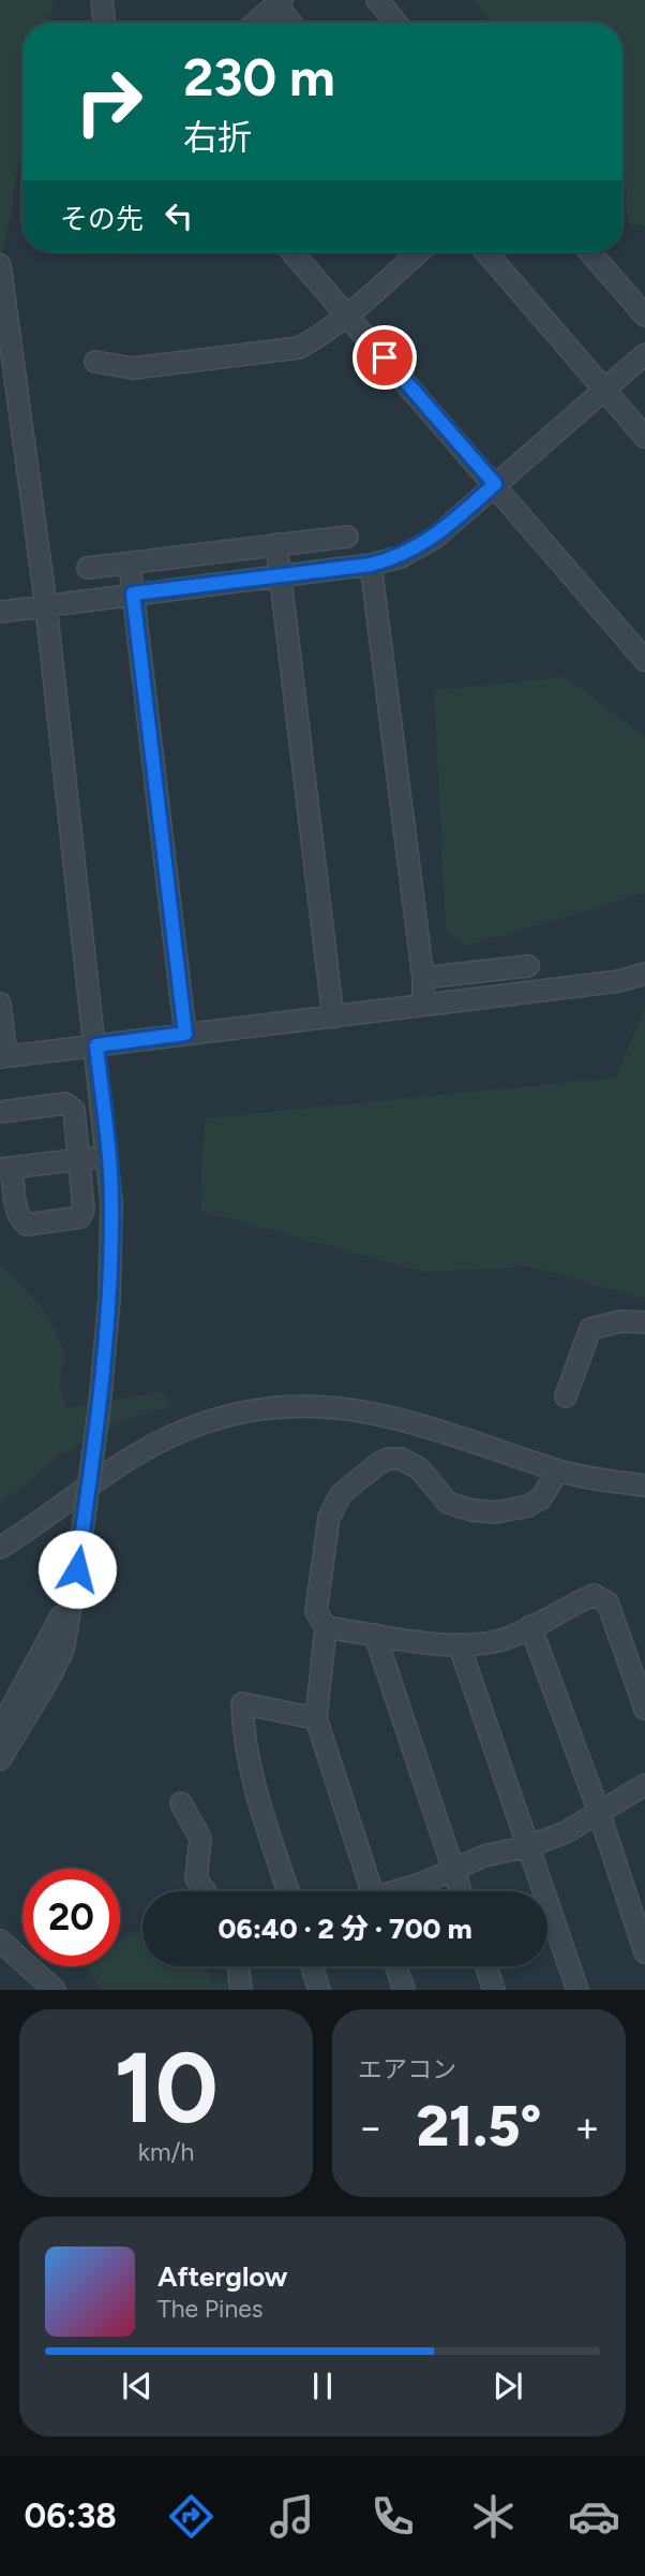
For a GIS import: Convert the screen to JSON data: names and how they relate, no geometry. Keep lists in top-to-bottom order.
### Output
{
  "page": {
    "turn": ["230 m", "右折"],
    "then": "その先",
    "limit": "20",
    "trip": "06:40 · 2 分 · 700 m",
    "tile": [
      ["10", "km/h"],
      "エアコン"
    ],
    "heat": ["−", "21.5°", "+"],
    "song": ["Afterglow", "The Pines"],
    "tabs": "06:38"
  }
}
